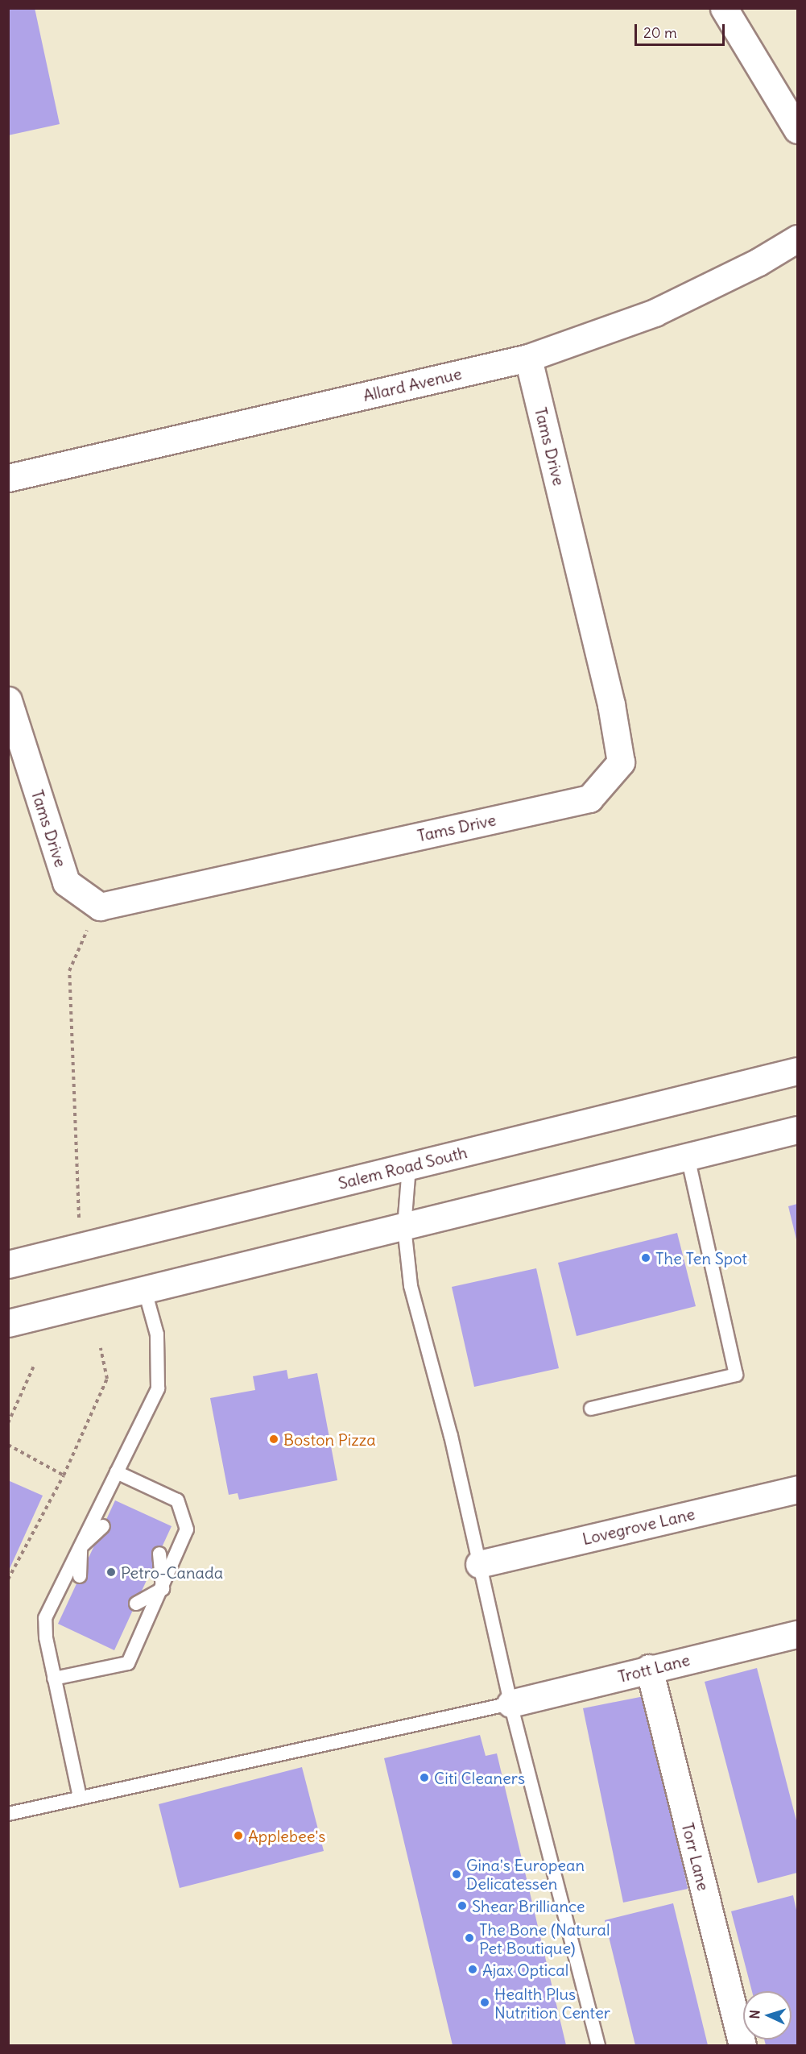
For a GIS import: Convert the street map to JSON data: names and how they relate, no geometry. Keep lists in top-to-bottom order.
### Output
{
  "streets": {
    "street": [
      "Allard Avenue",
      "Tams Drive",
      "Salem Road South",
      "Lovegrove Lane",
      "Trott Lane",
      "Torr Lane"
    ]
  },
  "crossings": [
    ["Allard Avenue", "Tams Drive"],
    ["Trott Lane", "Torr Lane"]
  ],
  "places": [
    "The Ten Spot",
    "Boston Pizza",
    "Petro-Canada",
    "Citi Cleaners",
    "Applebee's",
    "Gina's European Delicatessen",
    "Shear Brilliance",
    "The Bone (Natural Pet Boutique)",
    "Ajax Optical",
    "Health Plus Nutrition Center"
  ],
  "scale_bar": "20 m",
  "north": "left"
}
